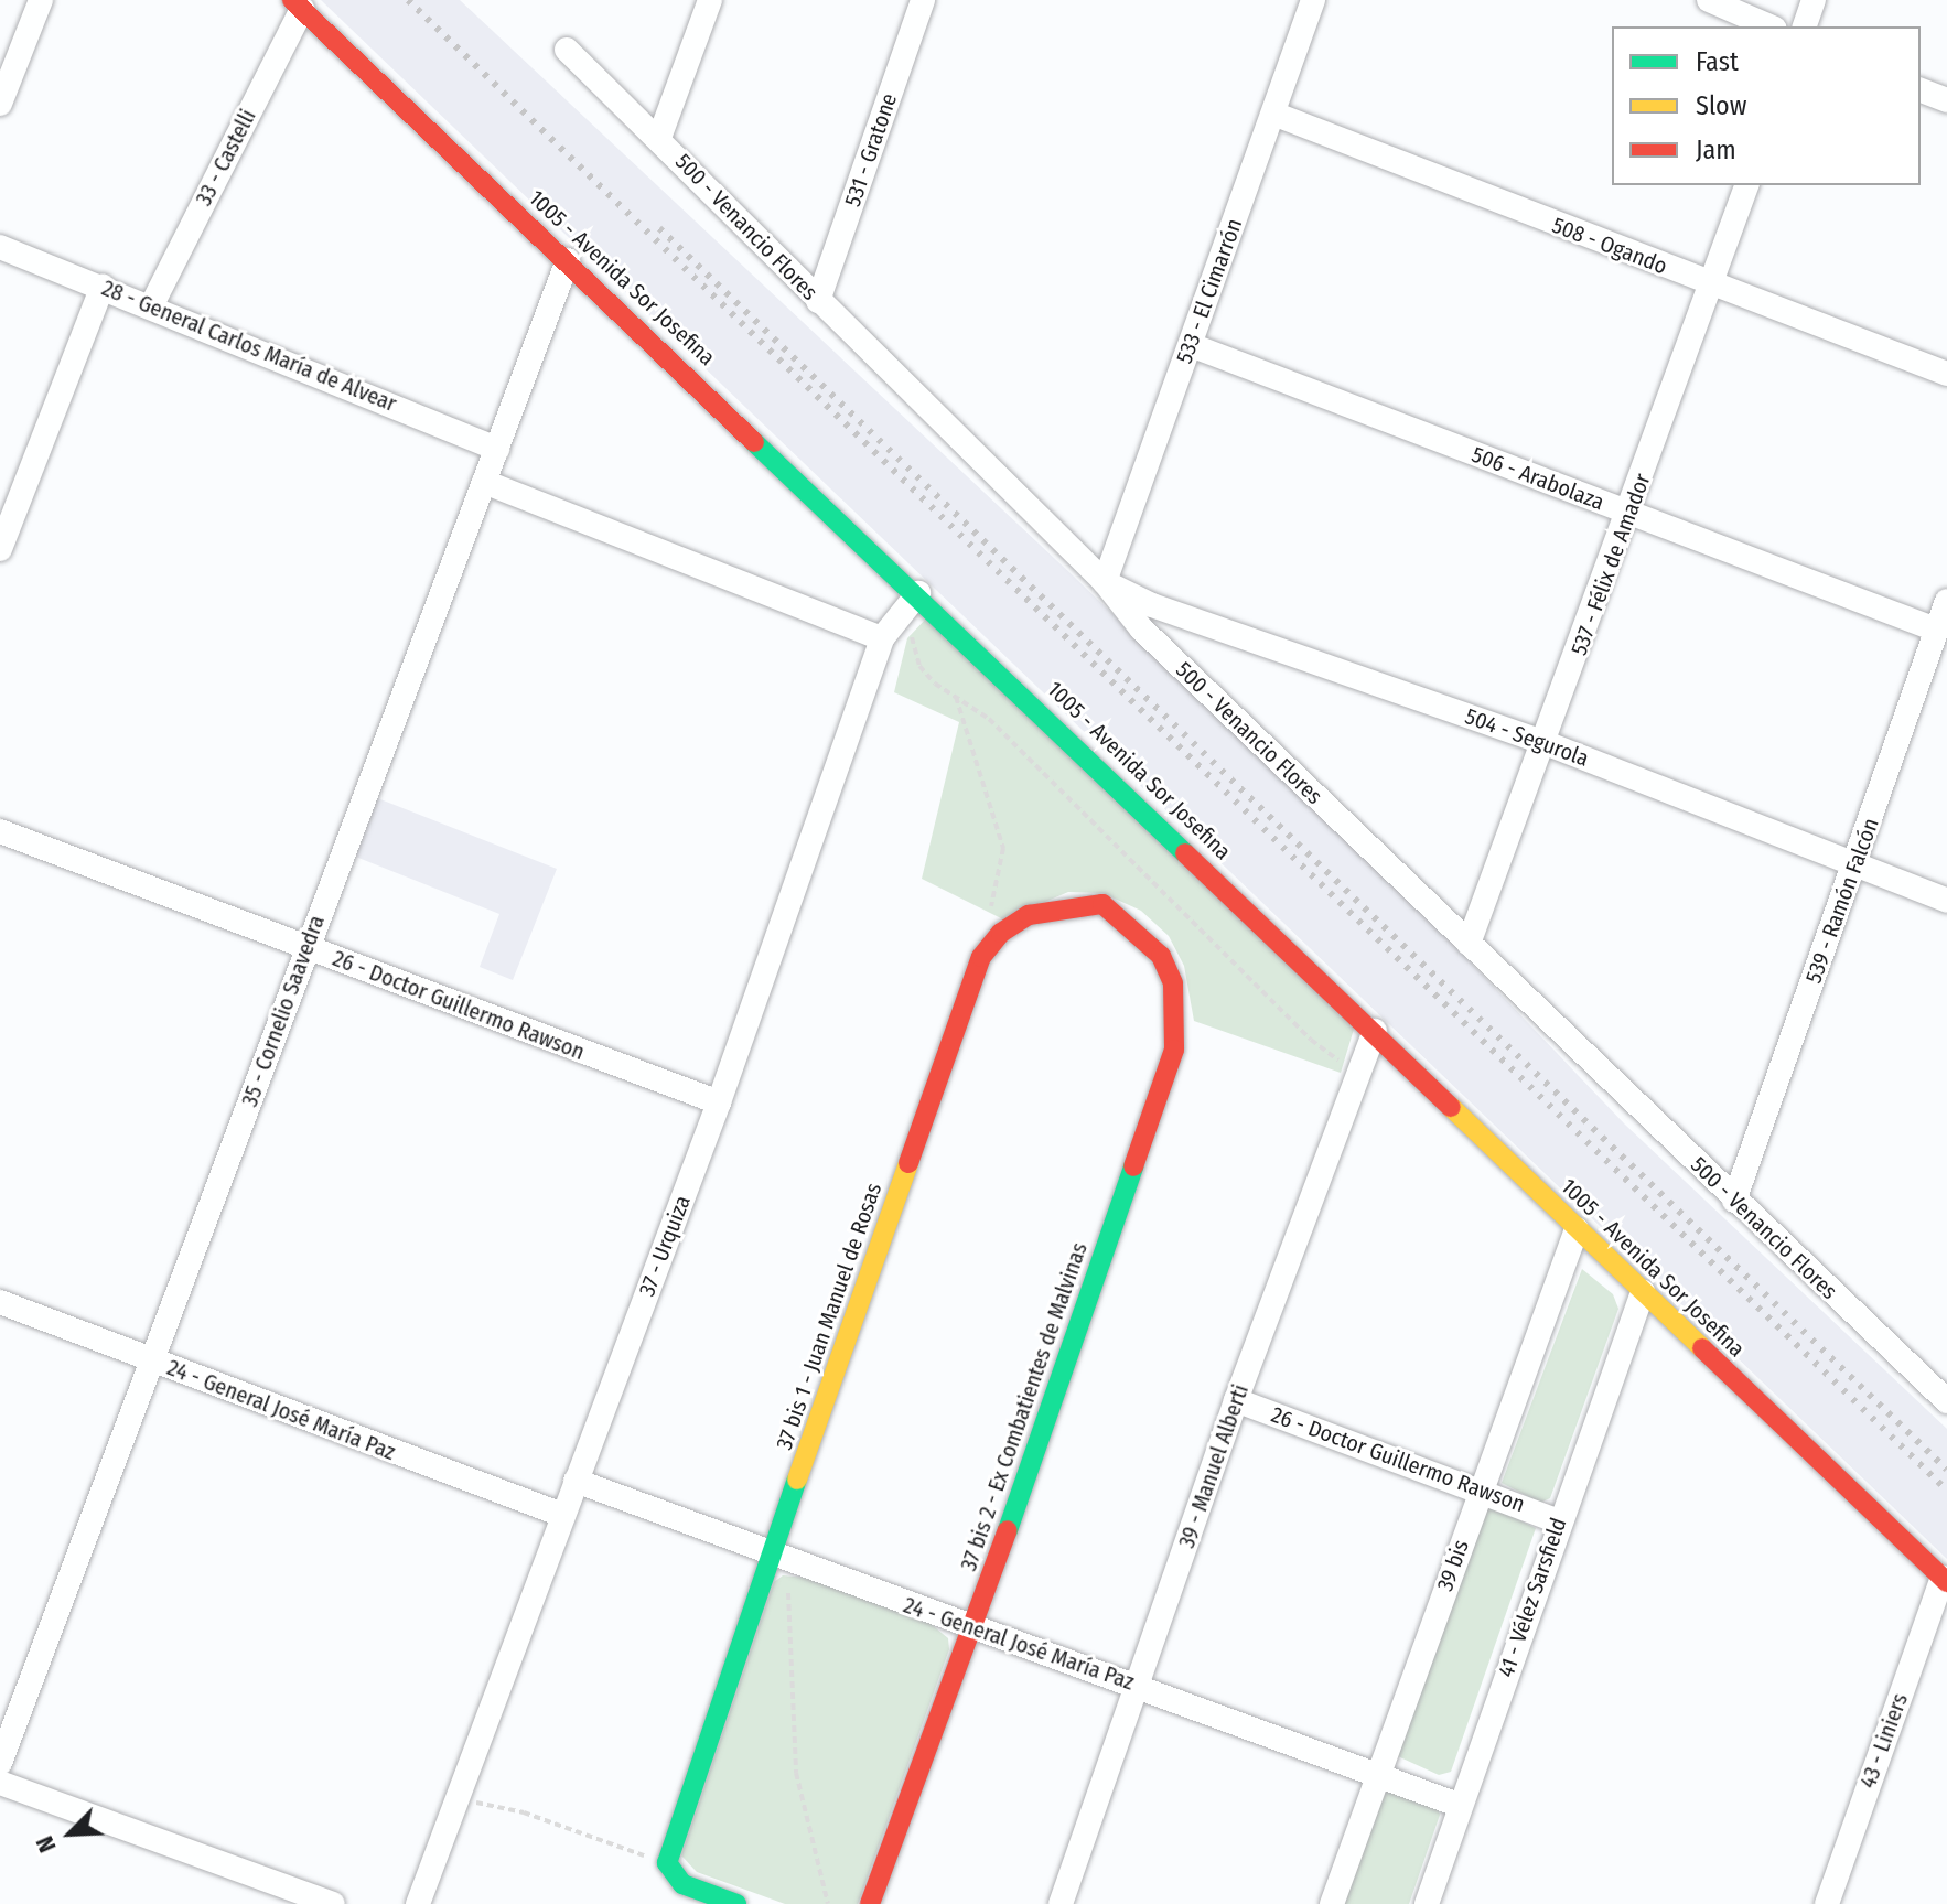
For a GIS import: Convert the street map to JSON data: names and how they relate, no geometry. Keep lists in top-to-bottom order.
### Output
{
  "streets": {
    "street": [
      "531 - Gratone",
      "33 - Castelli",
      "500 - Venancio Flores",
      "508 - Ogando",
      "1005 - Avenida Sor Josefina",
      "533 - El Cimarrón",
      "28 - General Carlos María de Alvear",
      "506 - Arabolaza",
      "537 - Félix de Amador",
      "504 - Segurola",
      "539 - Ramón Falcón",
      "26 - Doctor Guillermo Rawson",
      "35 - Cornelio Saavedra",
      "37 - Urquiza",
      "37 bis 1 - Juan Manuel de Rosas",
      "37 bis 2 - Ex Combatientes de Malvinas",
      "24 - General José María Paz",
      "39 - Manuel Alberti",
      "39 bis",
      "41 - Vélez Sarsfield",
      "43 - Liniers"
    ]
  },
  "crossings": [
    ["531 - Gratone", "500 - Venancio Flores"],
    ["33 - Castelli", "1005 - Avenida Sor Josefina"],
    ["33 - Castelli", "28 - General Carlos María de Alvear"],
    ["500 - Venancio Flores", "533 - El Cimarrón"],
    ["500 - Venancio Flores", "537 - Félix de Amador"],
    ["500 - Venancio Flores", "504 - Segurola"],
    ["500 - Venancio Flores", "539 - Ramón Falcón"],
    ["508 - Ogando", "533 - El Cimarrón"],
    ["508 - Ogando", "537 - Félix de Amador"],
    ["1005 - Avenida Sor Josefina", "35 - Cornelio Saavedra"],
    ["1005 - Avenida Sor Josefina", "37 - Urquiza"],
    ["1005 - Avenida Sor Josefina", "39 - Manuel Alberti"],
    ["1005 - Avenida Sor Josefina", "39 bis"],
    ["1005 - Avenida Sor Josefina", "41 - Vélez Sarsfield"],
    ["1005 - Avenida Sor Josefina", "43 - Liniers"],
    ["533 - El Cimarrón", "506 - Arabolaza"],
    ["533 - El Cimarrón", "504 - Segurola"],
    ["28 - General Carlos María de Alvear", "35 - Cornelio Saavedra"],
    ["506 - Arabolaza", "537 - Félix de Amador"],
    ["506 - Arabolaza", "539 - Ramón Falcón"],
    ["537 - Félix de Amador", "504 - Segurola"],
    ["504 - Segurola", "539 - Ramón Falcón"],
    ["26 - Doctor Guillermo Rawson", "35 - Cornelio Saavedra"],
    ["26 - Doctor Guillermo Rawson", "37 - Urquiza"],
    ["26 - Doctor Guillermo Rawson", "39 - Manuel Alberti"],
    ["26 - Doctor Guillermo Rawson", "39 bis"],
    ["26 - Doctor Guillermo Rawson", "41 - Vélez Sarsfield"],
    ["35 - Cornelio Saavedra", "24 - General José María Paz"],
    ["37 - Urquiza", "24 - General José María Paz"],
    ["37 bis 1 - Juan Manuel de Rosas", "37 bis 2 - Ex Combatientes de Malvinas"],
    ["37 bis 1 - Juan Manuel de Rosas", "24 - General José María Paz"],
    ["37 bis 2 - Ex Combatientes de Malvinas", "24 - General José María Paz"],
    ["24 - General José María Paz", "39 - Manuel Alberti"],
    ["24 - General José María Paz", "39 bis"],
    ["24 - General José María Paz", "41 - Vélez Sarsfield"]
  ],
  "legend": ["Fast", "Slow", "Jam"],
  "north": "bottom left"
}
